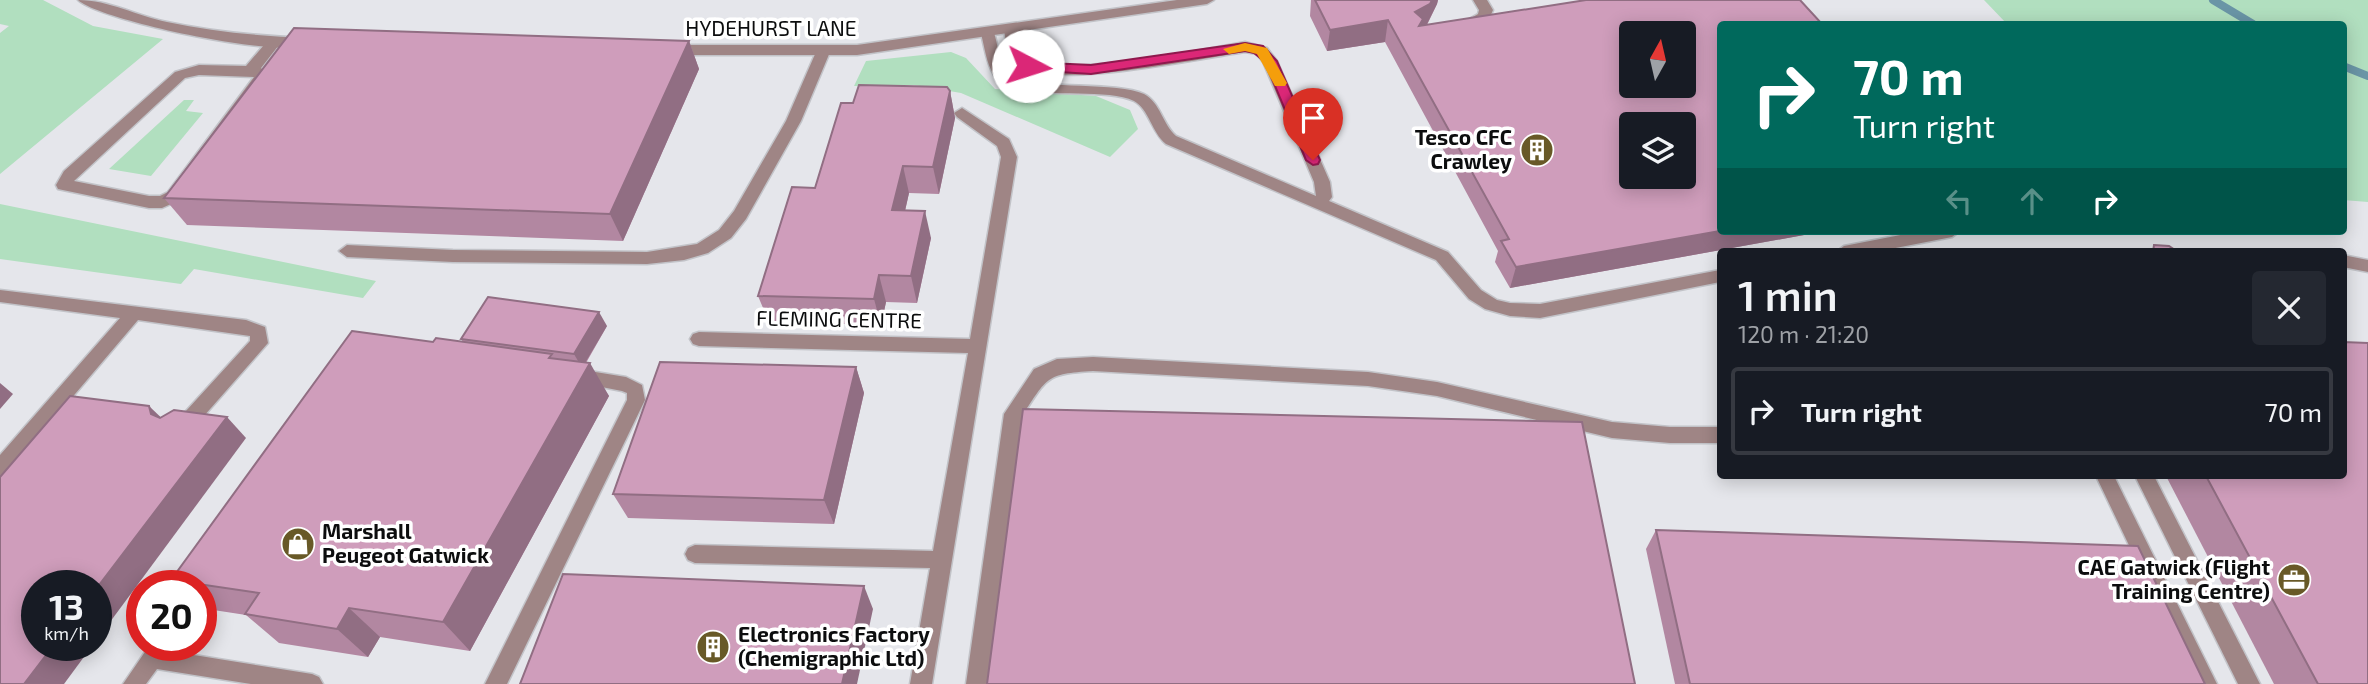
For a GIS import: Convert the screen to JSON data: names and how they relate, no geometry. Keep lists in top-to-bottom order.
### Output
{
  "streets": {
    "street": ["HYDEHURST LANE", "FLEMING CENTRE"]
  },
  "places": {
    "building": ["Tesco CFC Crawley", "Electronics Factory (Chemigraphic Ltd)"],
    "shop": ["Marshall Peugeot Gatwick"],
    "office": ["CAE Gatwick (Flight Training Centre)"]
  },
  "north": "top",
  "page": {
    "turn": ["70 m", "Turn right"],
    "heading": ["1 min", "120 m · 21:20"],
    "list": [
      {
        "name": "Turn right",
        "value": "70 m"
      }
    ],
    "speed": "13 km/h",
    "limit": "20"
  }
}
